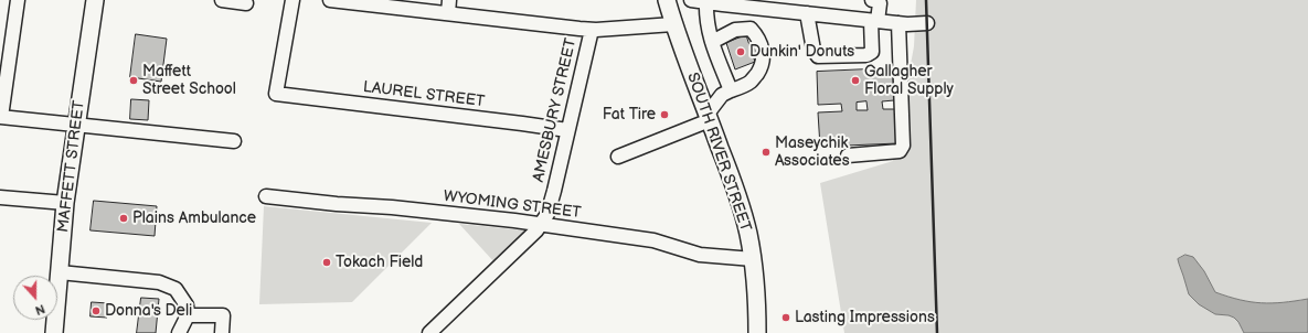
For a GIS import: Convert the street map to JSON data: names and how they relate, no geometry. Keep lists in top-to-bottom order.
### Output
{
  "streets": {
    "main road": ["SOUTH RIVER STREET", "MAFFETT STREET"],
    "street": ["LAUREL STREET", "AMESBURY STREET", "WYOMING STREET"]
  },
  "crossings": [
    ["LAUREL STREET", "AMESBURY STREET"],
    ["AMESBURY STREET", "WYOMING STREET"],
    ["SOUTH RIVER STREET", "WYOMING STREET"]
  ],
  "places": [
    "Dunkin' Donuts",
    "Maffett Street School",
    "Gallagher Floral Supply",
    "Fat Tire",
    "Maseychik Associates",
    "Plains Ambulance",
    "Tokach Field",
    "Donna's Deli",
    "Lasting Impressions"
  ],
  "north": "bottom"
}
